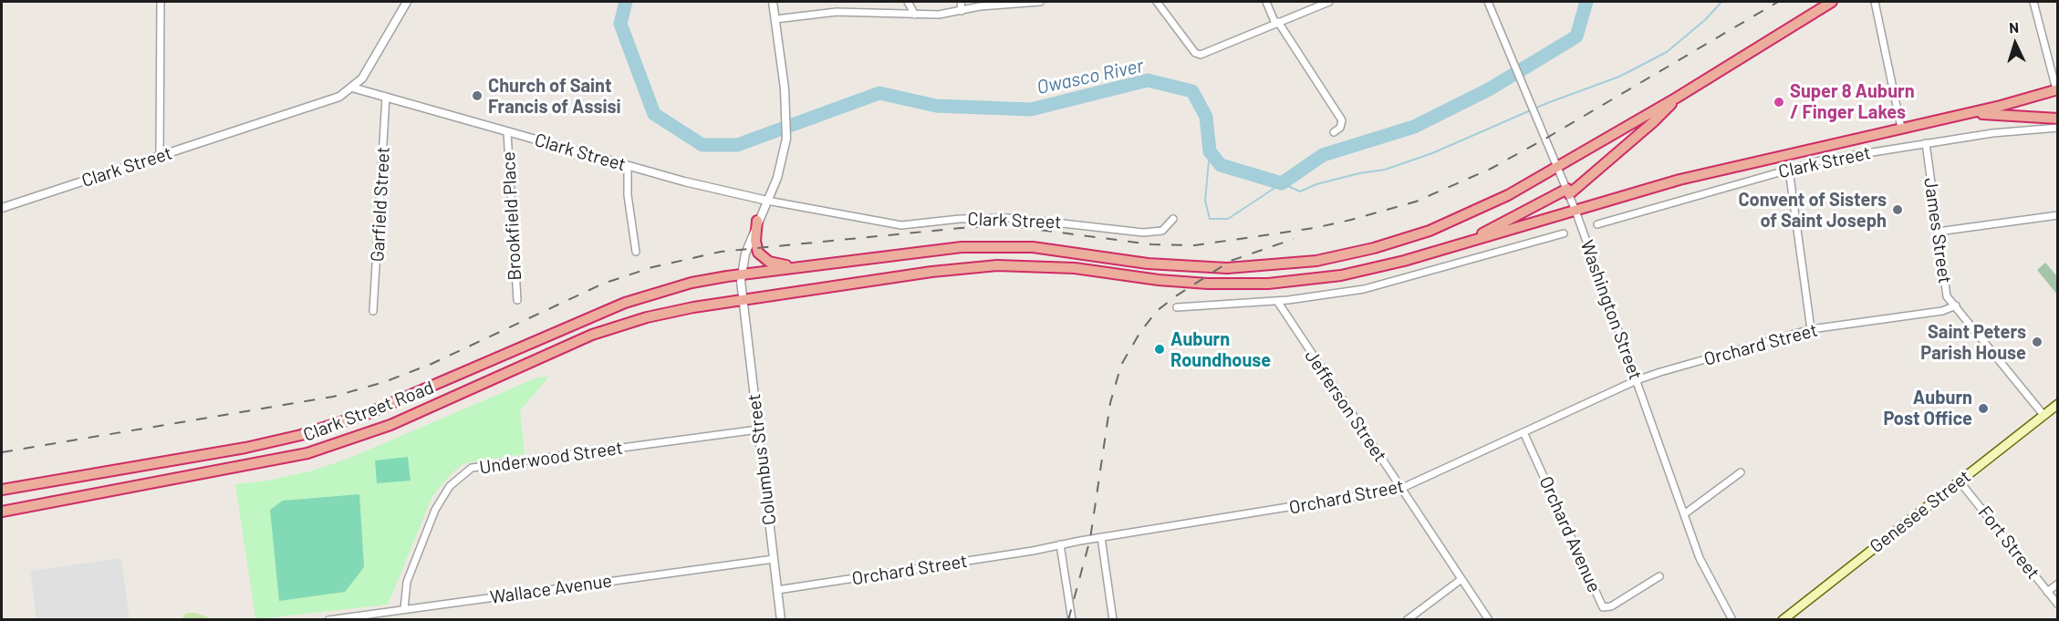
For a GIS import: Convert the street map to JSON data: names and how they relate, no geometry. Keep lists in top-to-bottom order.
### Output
{
  "streets": {
    "highway": ["Clark Street Road"],
    "main road": ["Genesee Street"],
    "street": [
      "Clark Street",
      "Garfield Street",
      "Brookfield Place",
      "James Street",
      "Washington Street",
      "Orchard Street",
      "Jefferson Street",
      "Underwood Street",
      "Columbus Street",
      "Orchard Avenue",
      "Fort Street",
      "Wallace Avenue"
    ]
  },
  "crossings": [
    ["Clark Street", "Garfield Street"],
    ["Clark Street", "Brookfield Place"],
    ["Clark Street", "James Street"],
    ["Clark Street", "Columbus Street"],
    ["James Street", "Orchard Street"],
    ["James Street", "Genesee Street"],
    ["Washington Street", "Orchard Street"],
    ["Orchard Street", "Jefferson Street"],
    ["Orchard Street", "Columbus Street"],
    ["Orchard Street", "Orchard Avenue"],
    ["Clark Street Road", "Columbus Street"],
    ["Underwood Street", "Columbus Street"],
    ["Underwood Street", "Wallace Avenue"],
    ["Columbus Street", "Wallace Avenue"],
    ["Genesee Street", "Fort Street"]
  ],
  "water": ["Owasco River"],
  "places": [
    "Church of Saint Francis of Assisi",
    "Super 8 Auburn / Finger Lakes",
    "Convent of Sisters of Saint Joseph",
    "Saint Peters Parish House",
    "Auburn Roundhouse",
    "Auburn Post Office"
  ],
  "north": "top"
}
